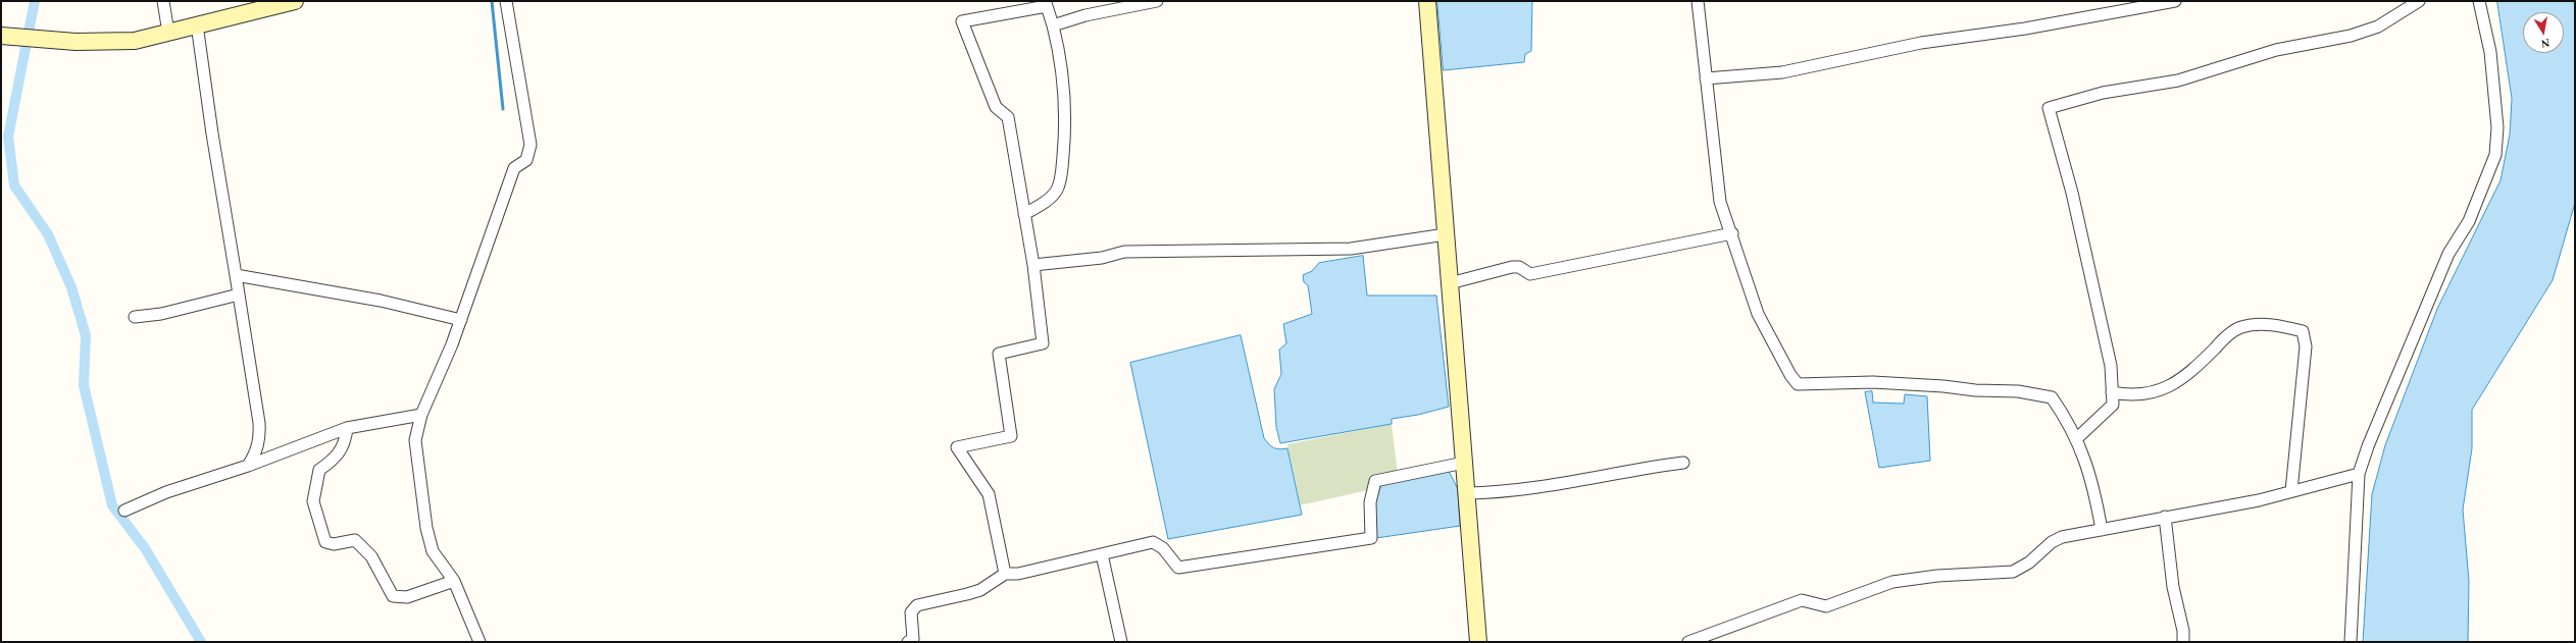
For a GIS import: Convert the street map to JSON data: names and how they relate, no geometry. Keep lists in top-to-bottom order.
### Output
{
  "north": "bottom"
}
